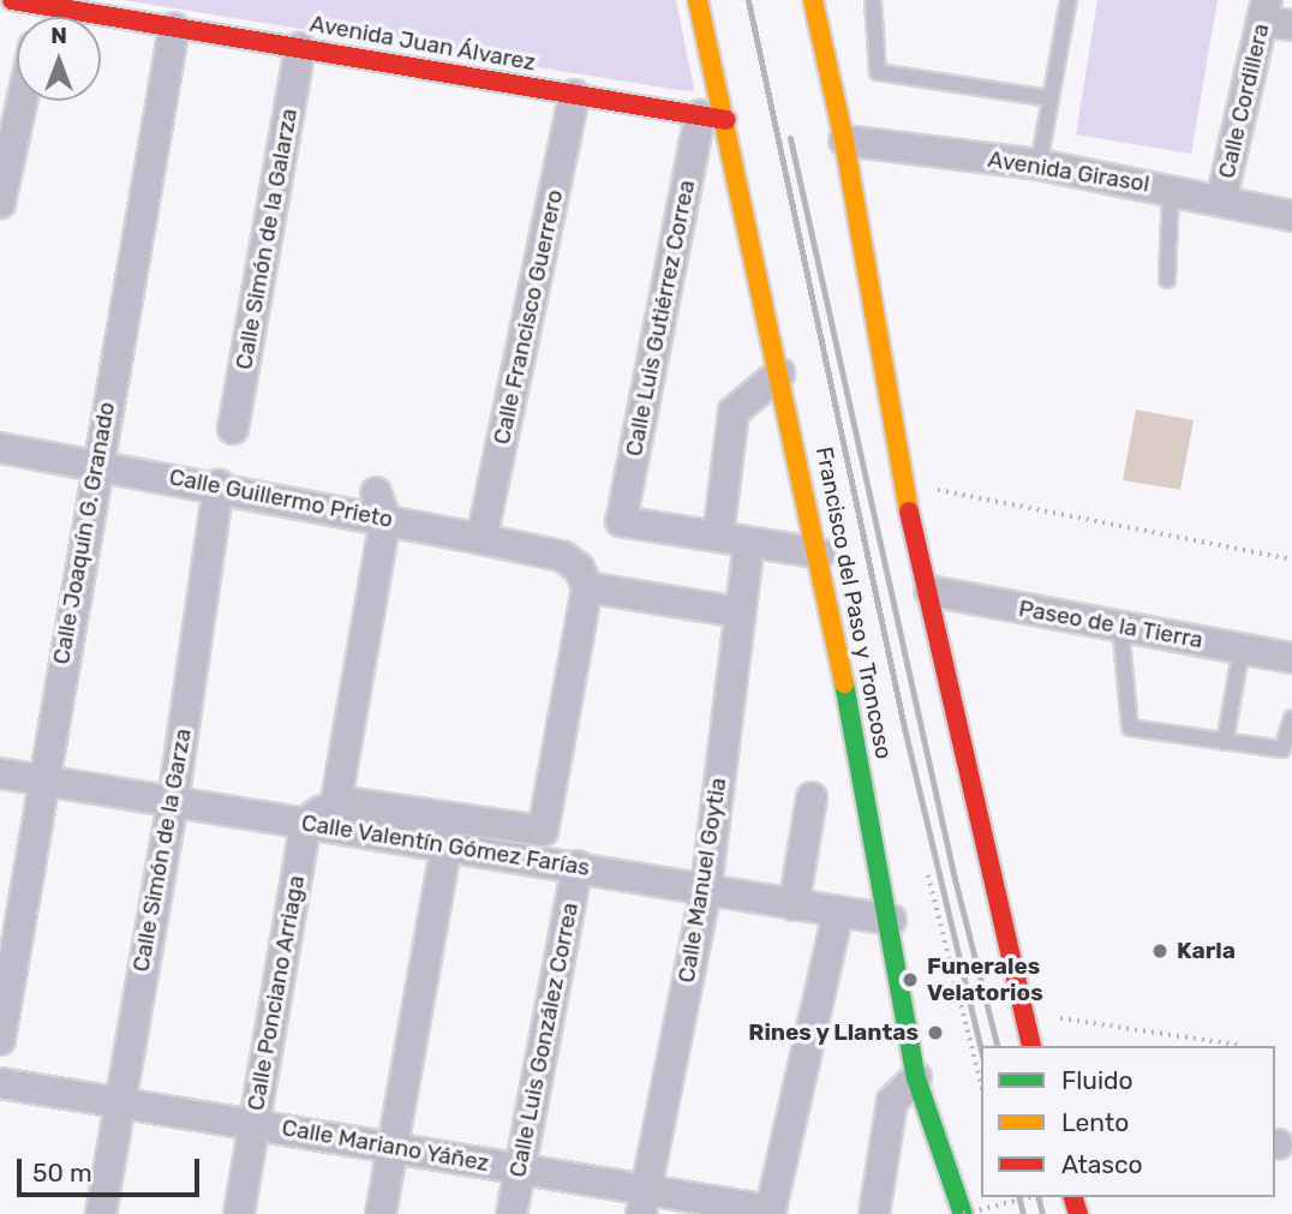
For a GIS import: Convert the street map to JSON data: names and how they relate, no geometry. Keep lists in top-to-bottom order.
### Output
{
  "streets": {
    "main road": ["Avenida Juan Álvarez", "Francisco del Paso y Troncoso"],
    "street": [
      "Calle Cordillera",
      "Avenida Girasol",
      "Calle Simón de la Galarza",
      "Calle Francisco Guerrero",
      "Calle Luis Gutiérrez Correa",
      "Calle Guillermo Prieto",
      "Calle Joaquín G. Granado",
      "Paseo de la Tierra",
      "Calle Valentín Gómez Farías",
      "Calle Simón de la Garza",
      "Calle Manuel Goytia",
      "Calle Ponciano Arriaga",
      "Calle Luis González Correa",
      "Calle Mariano Yáñez"
    ]
  },
  "crossings": [
    ["Avenida Juan Álvarez", "Calle Simón de la Galarza"],
    ["Avenida Juan Álvarez", "Calle Francisco Guerrero"],
    ["Avenida Juan Álvarez", "Calle Luis Gutiérrez Correa"],
    ["Avenida Juan Álvarez", "Calle Joaquín G. Granado"],
    ["Avenida Juan Álvarez", "Francisco del Paso y Troncoso"],
    ["Calle Cordillera", "Avenida Girasol"],
    ["Calle Francisco Guerrero", "Calle Guillermo Prieto"],
    ["Calle Luis Gutiérrez Correa", "Francisco del Paso y Troncoso"],
    ["Calle Guillermo Prieto", "Calle Joaquín G. Granado"],
    ["Calle Guillermo Prieto", "Calle Valentín Gómez Farías"],
    ["Calle Guillermo Prieto", "Calle Simón de la Garza"],
    ["Calle Joaquín G. Granado", "Calle Valentín Gómez Farías"],
    ["Francisco del Paso y Troncoso", "Calle Valentín Gómez Farías"],
    ["Calle Valentín Gómez Farías", "Calle Simón de la Garza"],
    ["Calle Valentín Gómez Farías", "Calle Manuel Goytia"],
    ["Calle Valentín Gómez Farías", "Calle Ponciano Arriaga"],
    ["Calle Valentín Gómez Farías", "Calle Luis González Correa"],
    ["Calle Simón de la Garza", "Calle Mariano Yáñez"],
    ["Calle Manuel Goytia", "Calle Mariano Yáñez"],
    ["Calle Ponciano Arriaga", "Calle Mariano Yáñez"],
    ["Calle Luis González Correa", "Calle Mariano Yáñez"]
  ],
  "places": ["Karla", "Funerales Velatorios", "Rines y Llantas"],
  "legend": ["Fluido", "Lento", "Atasco"],
  "scale_bar": "50 m",
  "north": "top"
}
